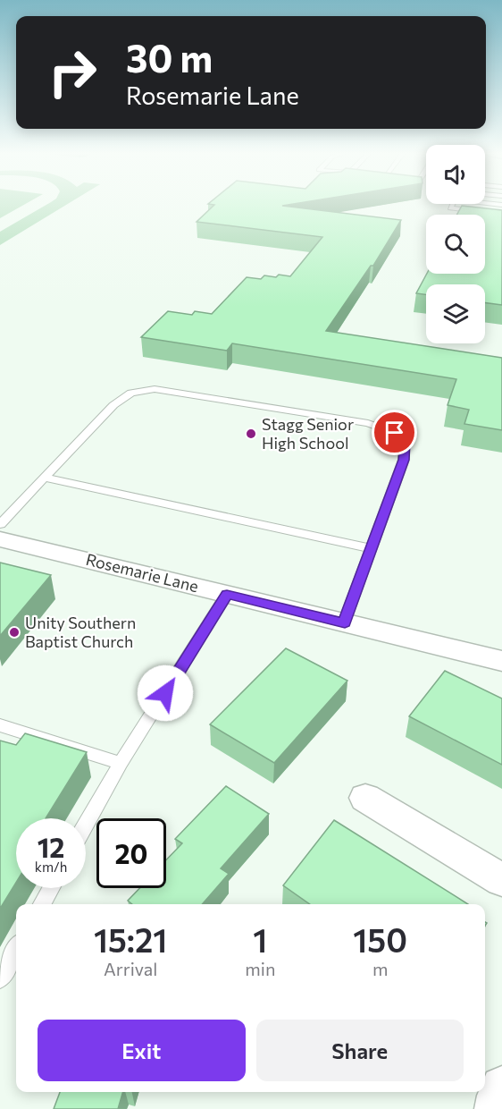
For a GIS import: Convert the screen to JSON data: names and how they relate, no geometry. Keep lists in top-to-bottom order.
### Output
{
  "streets": {
    "street": ["Rosemarie Lane"]
  },
  "places": ["Stagg Senior High School", "Unity Southern Baptist Church"],
  "page": {
    "turn": ["30 m", "Rosemarie Lane"],
    "speed": "12 km/h",
    "limit": "20",
    "eta": [
      "15:21",
      "Arrival",
      "1",
      "min",
      "150",
      "m"
    ],
    "buttons": ["Exit", "Share"]
  }
}
